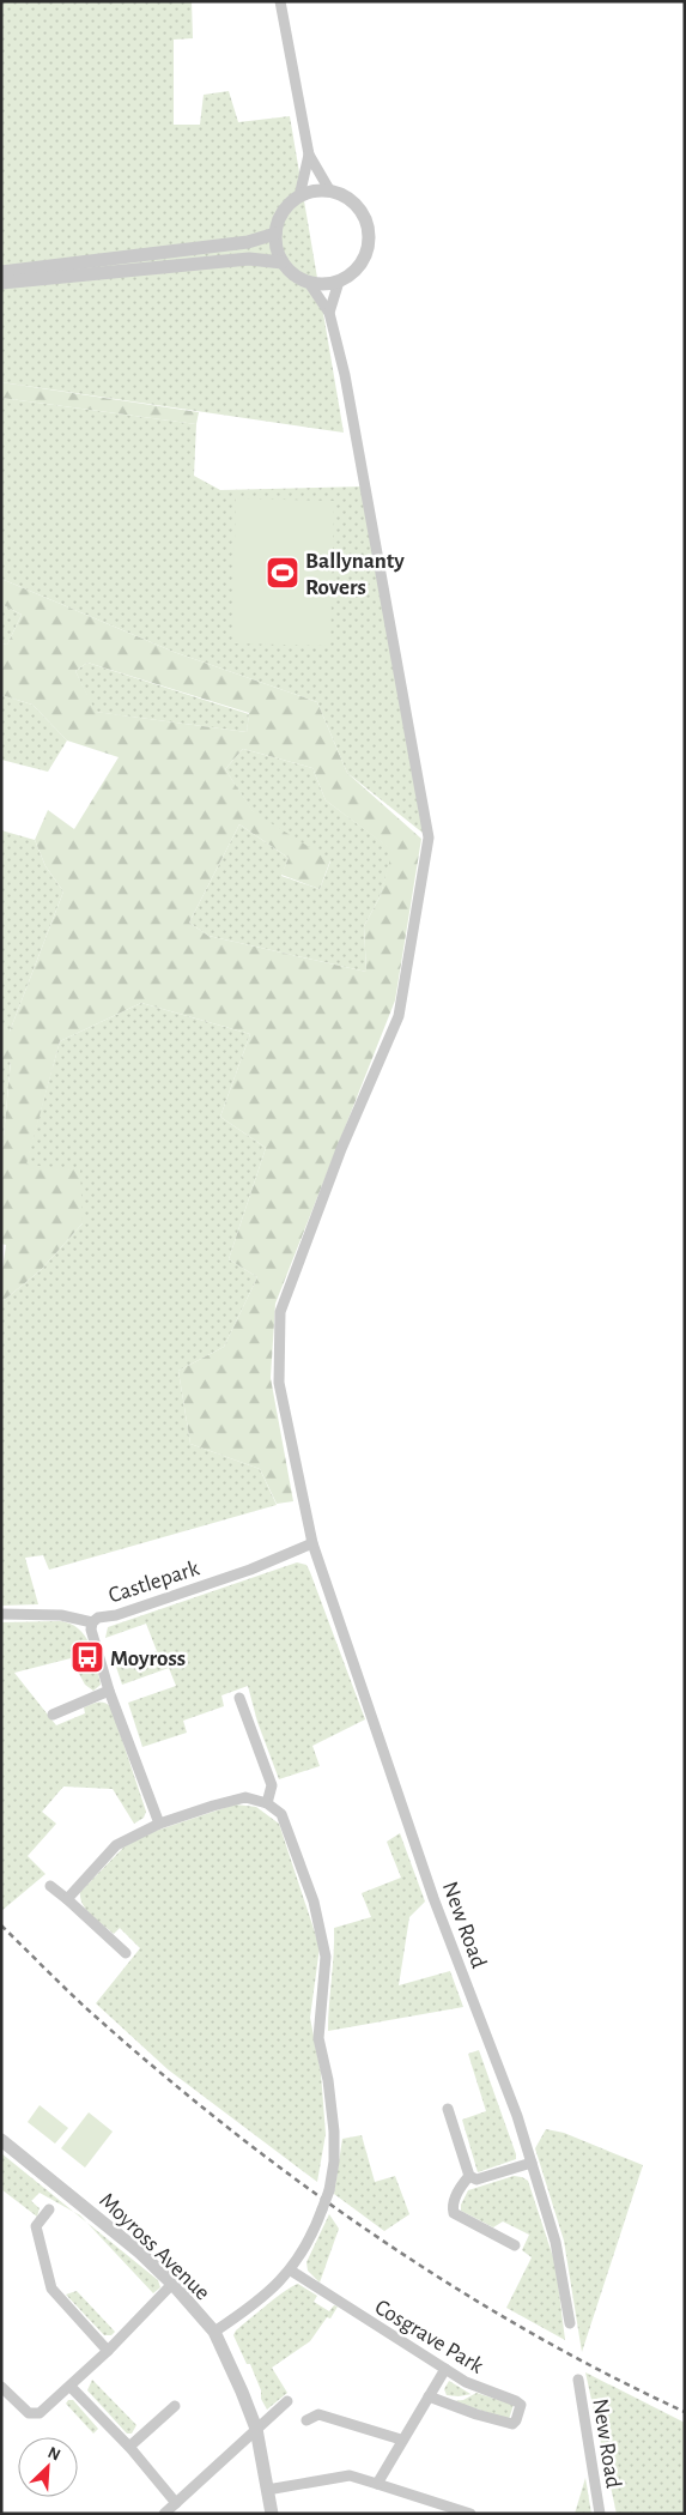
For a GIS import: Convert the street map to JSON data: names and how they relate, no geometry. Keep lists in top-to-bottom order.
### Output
{
  "streets": {
    "street": [
      "Castlepark",
      "New Road",
      "Moyross Avenue",
      "Cosgrave Park"
    ]
  },
  "crossings": [
    ["Castlepark", "New Road"]
  ],
  "places": {
    "sports": ["Ballynanty Rovers"],
    "bus stop": ["Moyross"]
  },
  "north": "top right"
}
